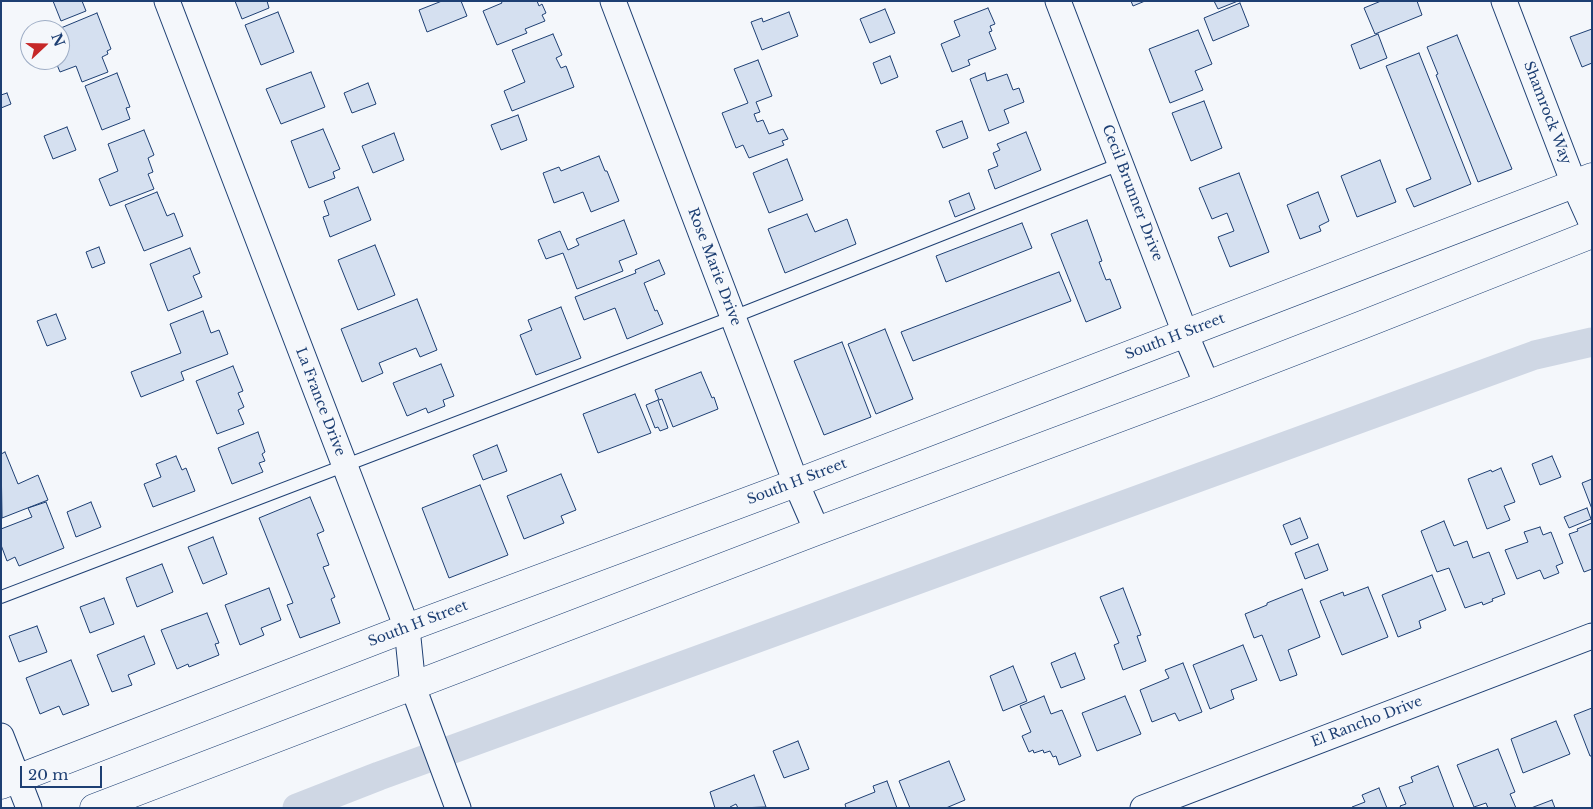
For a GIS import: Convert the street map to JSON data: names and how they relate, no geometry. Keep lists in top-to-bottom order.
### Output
{
  "streets": {
    "street": [
      "Shamrock Way",
      "Cecil Brunner Drive",
      "Rose Marie Drive",
      "South H Street",
      "La France Drive",
      "El Rancho Drive"
    ]
  },
  "crossings": [
    ["Shamrock Way", "South H Street"],
    ["Cecil Brunner Drive", "South H Street"],
    ["Rose Marie Drive", "South H Street"],
    ["South H Street", "La France Drive"]
  ],
  "scale_bar": "20 m",
  "north": "right"
}
